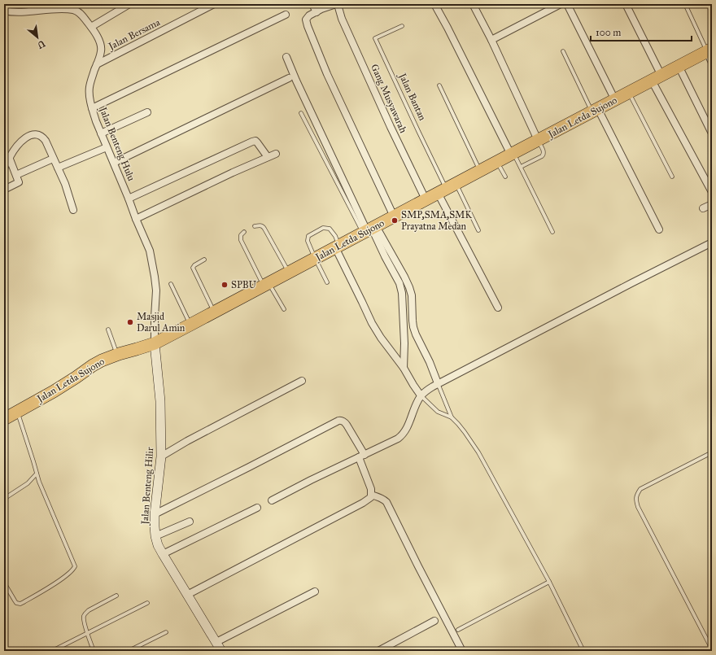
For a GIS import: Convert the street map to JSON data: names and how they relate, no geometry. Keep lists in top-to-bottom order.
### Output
{
  "streets": {
    "highway": ["Jalan Letda Sujono"],
    "street": [
      "Jalan Bersama",
      "Gang Musyawarah",
      "Jalan Benteng Hulu",
      "Jalan Benteng Hilir"
    ],
    "lane": ["Jalan Bantan"]
  },
  "crossings": [
    ["Jalan Bersama", "Jalan Benteng Hulu"],
    ["Jalan Bantan", "Jalan Letda Sujono"],
    ["Gang Musyawarah", "Jalan Letda Sujono"],
    ["Jalan Letda Sujono", "Jalan Benteng Hulu"],
    ["Jalan Letda Sujono", "Jalan Benteng Hilir"],
    ["Jalan Benteng Hulu", "Jalan Benteng Hilir"]
  ],
  "places": ["SMP,SMA,SMK Prayatna Medan", "SPBU", "Masjid Darul Amin"],
  "scale_bar": "100 m",
  "north": "bottom right"
}
